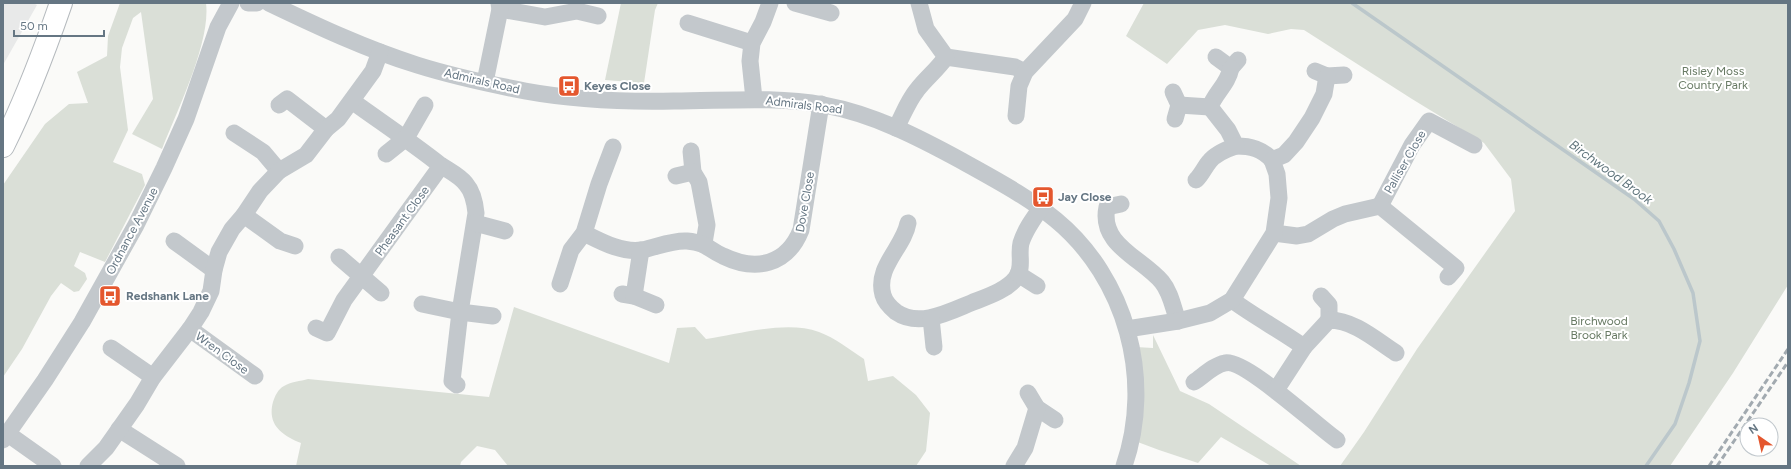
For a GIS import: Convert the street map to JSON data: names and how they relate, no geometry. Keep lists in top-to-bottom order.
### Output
{
  "streets": {
    "street": [
      "Admirals Road",
      "Palliser Close",
      "Dove Close",
      "Pheasant Close",
      "Ordnance Avenue",
      "Wren Close"
    ]
  },
  "crossings": [
    ["Admirals Road", "Dove Close"]
  ],
  "water": ["Birchwood Brook"],
  "parks": ["Risley Moss Country Park", "Birchwood Brook Park"],
  "places": {
    "bus stop": ["Keyes Close", "Jay Close", "Redshank Lane"]
  },
  "scale_bar": "50 m",
  "north": "top left"
}
